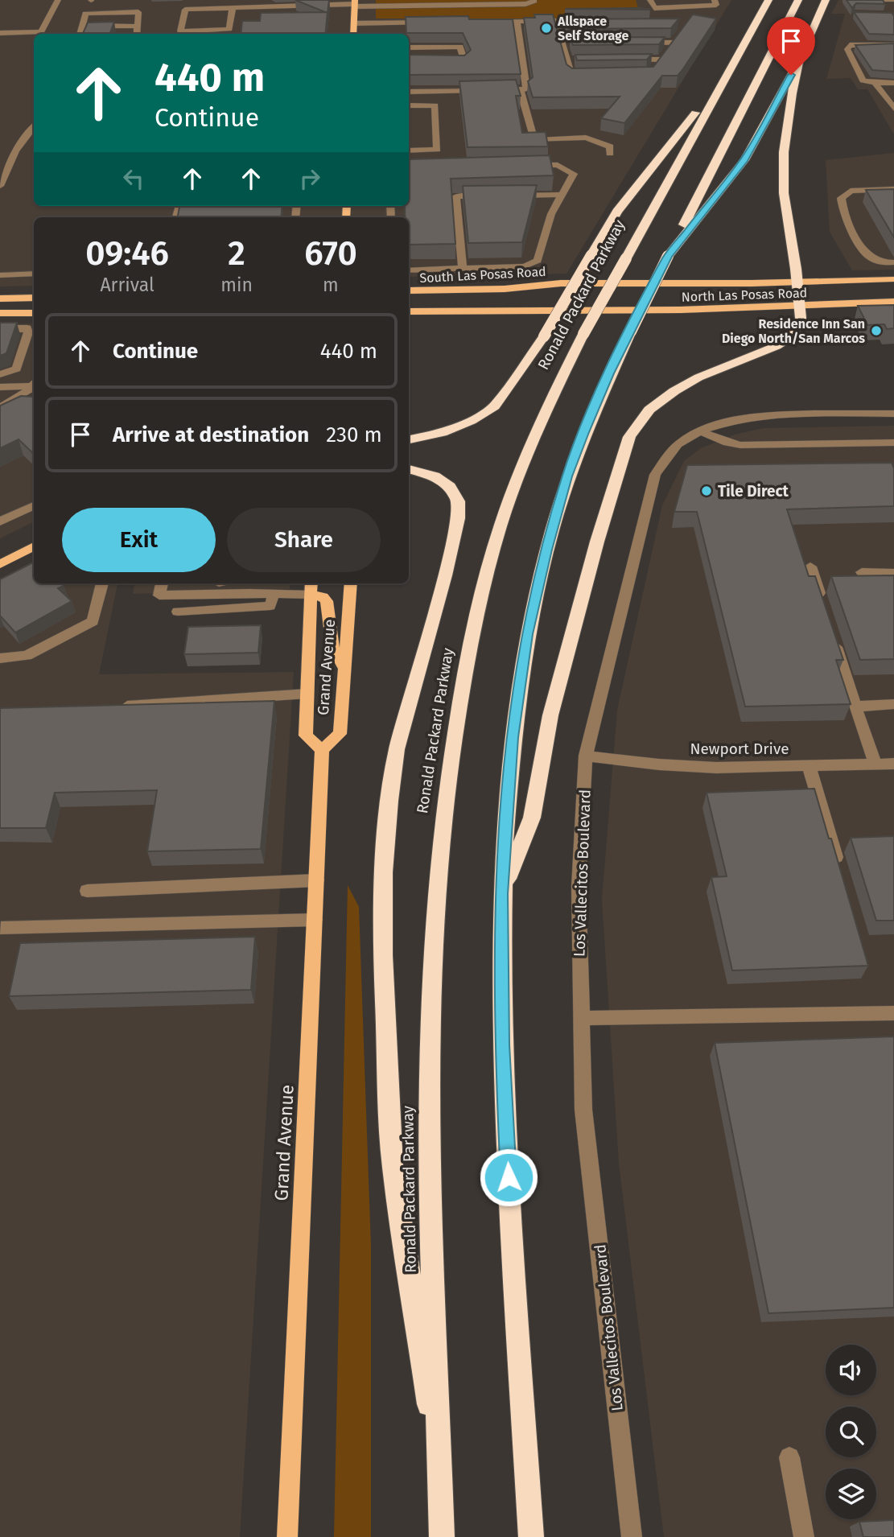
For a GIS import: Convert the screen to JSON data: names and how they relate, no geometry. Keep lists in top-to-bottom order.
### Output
{
  "streets": {
    "highway": ["Ronald Packard Parkway"],
    "main road": ["South Las Posas Road", "North Las Posas Road", "Grand Avenue"],
    "street": ["Newport Drive", "Los Vallecitos Boulevard"]
  },
  "crossings": [
    ["South Las Posas Road", "North Las Posas Road"],
    ["Newport Drive", "Los Vallecitos Boulevard"]
  ],
  "places": ["Allspace Self Storage", "Residence Inn San Diego North/San Marcos", "Tile Direct"],
  "page": {
    "turn": ["440 m", "Continue"],
    "eta": [
      "09:46",
      "Arrival",
      "2",
      "min",
      "670",
      "m"
    ],
    "list": [
      {
        "name": "Continue",
        "value": "440 m"
      },
      {
        "name": "Arrive at destination",
        "value": "230 m"
      }
    ],
    "buttons": ["Exit", "Share"]
  }
}
